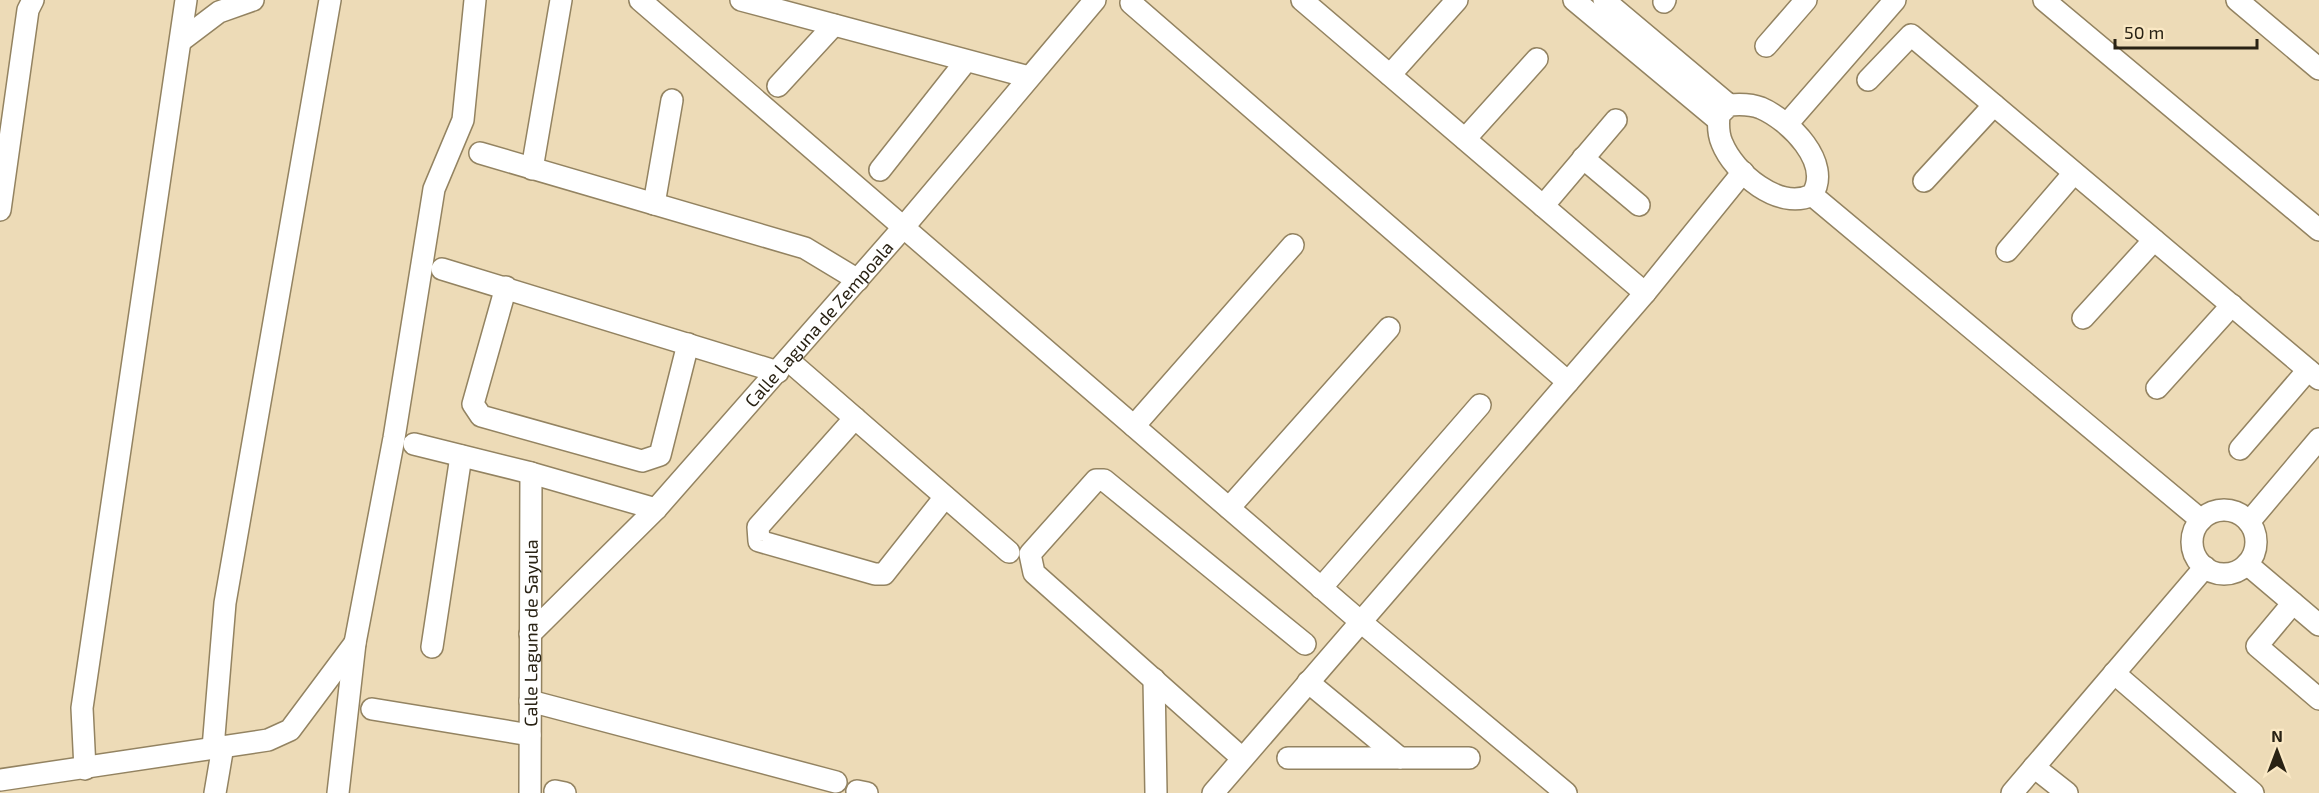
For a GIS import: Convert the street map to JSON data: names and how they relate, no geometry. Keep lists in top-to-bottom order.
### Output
{
  "streets": {
    "street": ["Calle Laguna de Zempoala", "Calle Laguna de Sayula"]
  },
  "crossings": [
    ["Calle Laguna de Zempoala", "Calle Laguna de Sayula"]
  ],
  "scale_bar": "50 m",
  "north": "top"
}
